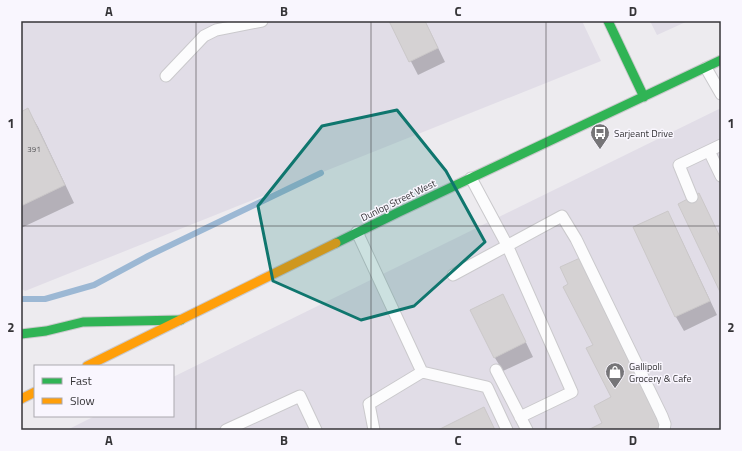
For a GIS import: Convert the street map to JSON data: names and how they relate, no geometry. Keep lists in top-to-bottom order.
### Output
{
  "streets": {
    "main road": ["Dunlop Street West"]
  },
  "places": {
    "bus stop": ["Sarjeant Drive"],
    "shop": ["Gallipoli Grocery & Cafe"]
  },
  "house_numbers": ["391"],
  "legend": ["Fast", "Slow"],
  "grid": {
    "columns": [
      "A",
      "B",
      "C",
      "D"
    ],
    "rows": ["1", "2"]
  }
}
